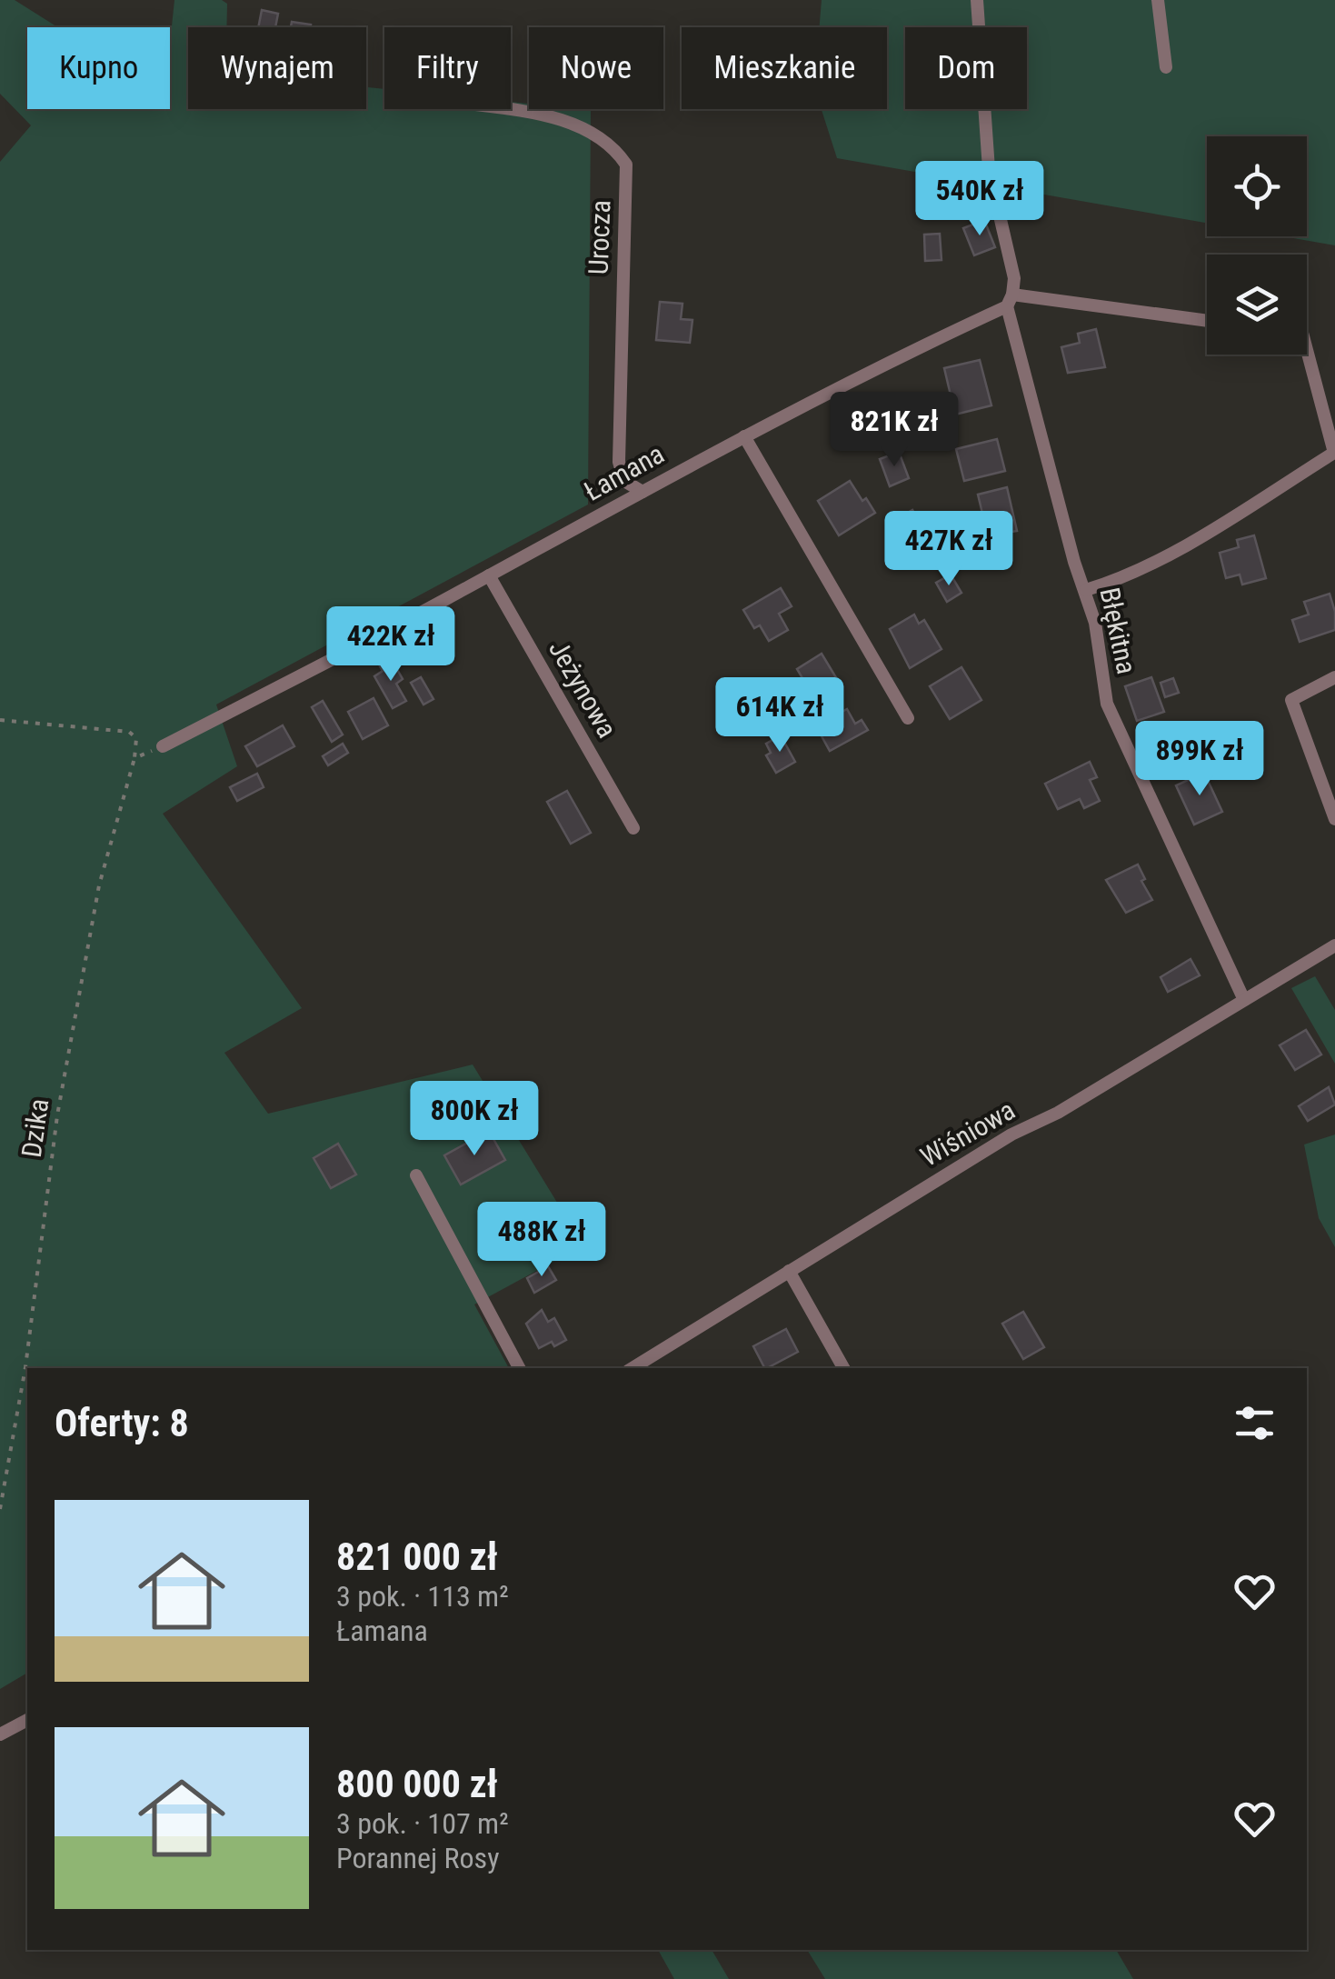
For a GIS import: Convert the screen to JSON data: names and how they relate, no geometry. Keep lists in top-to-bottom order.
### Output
{
  "streets": {
    "street": [
      "Urocza",
      "Łamana",
      "Błękitna",
      "Jeżynowa",
      "Wiśniowa"
    ],
    "path": ["Dzika"]
  },
  "crossings": [
    ["Urocza", "Łamana"],
    ["Łamana", "Błękitna"],
    ["Łamana", "Jeżynowa"],
    ["Błękitna", "Wiśniowa"]
  ],
  "page": {
    "chip": [
      "Kupno",
      "Wynajem",
      "Filtry",
      "Nowe",
      "Mieszkanie",
      "Dom"
    ],
    "price": [
      "540K zł",
      "821K zł",
      "427K zł",
      "422K zł",
      "614K zł",
      "899K zł",
      "800K zł",
      "488K zł"
    ],
    "heading": "Oferty: 8",
    "list": [
      {
        "name": "821 000 zł",
        "note": "3 pok. · 113 m² · Łamana"
      },
      {
        "name": "800 000 zł",
        "note": "3 pok. · 107 m² · Porannej Rosy"
      }
    ]
  }
}
